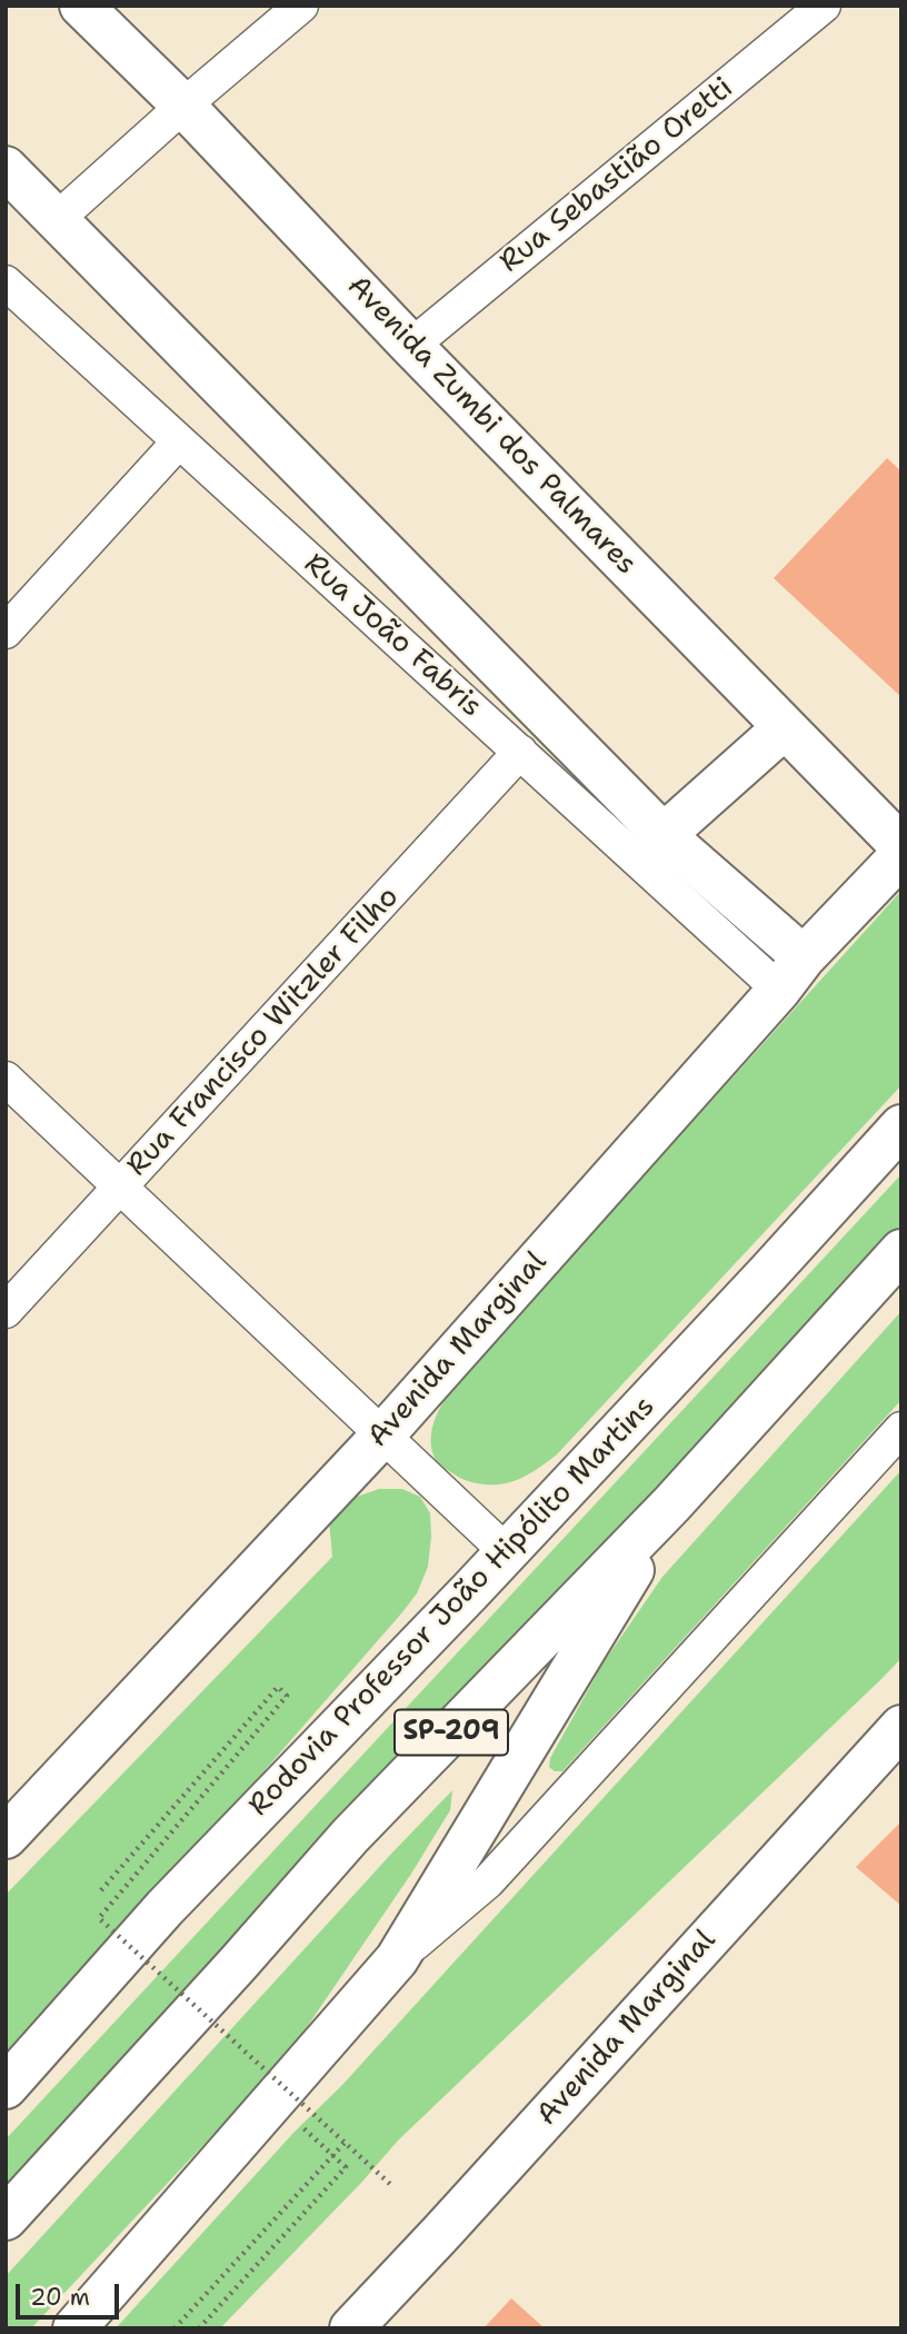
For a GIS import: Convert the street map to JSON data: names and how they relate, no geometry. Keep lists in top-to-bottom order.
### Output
{
  "streets": {
    "main road": [
      "Avenida Zumbi dos Palmares",
      "Avenida Marginal",
      "Rodovia Professor João Hipólito Martins",
      "SP-209"
    ],
    "street": ["Rua Sebastião Oretti", "Rua João Fabris", "Rua Francisco Witzler Filho"]
  },
  "crossings": [
    ["Rua Sebastião Oretti", "Avenida Zumbi dos Palmares"],
    ["Rua João Fabris", "Rua Francisco Witzler Filho"],
    ["Rua João Fabris", "Avenida Marginal"]
  ],
  "scale_bar": "20 m"
}
